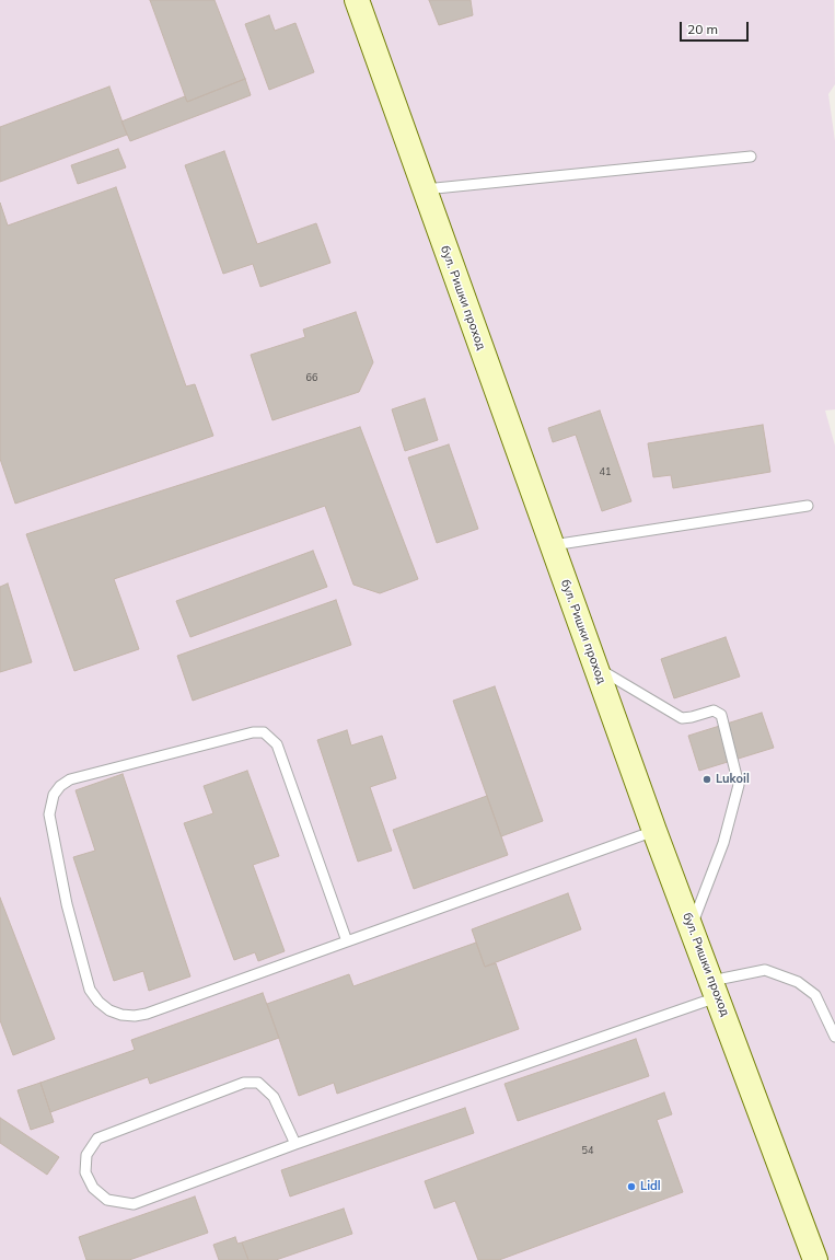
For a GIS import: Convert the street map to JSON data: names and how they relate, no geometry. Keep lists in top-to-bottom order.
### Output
{
  "streets": {
    "main road": ["бул. Ришки проход"]
  },
  "places": ["Lukoil", "Lidl"],
  "house_numbers": ["66", "41", "54"],
  "scale_bar": "20 m"
}
